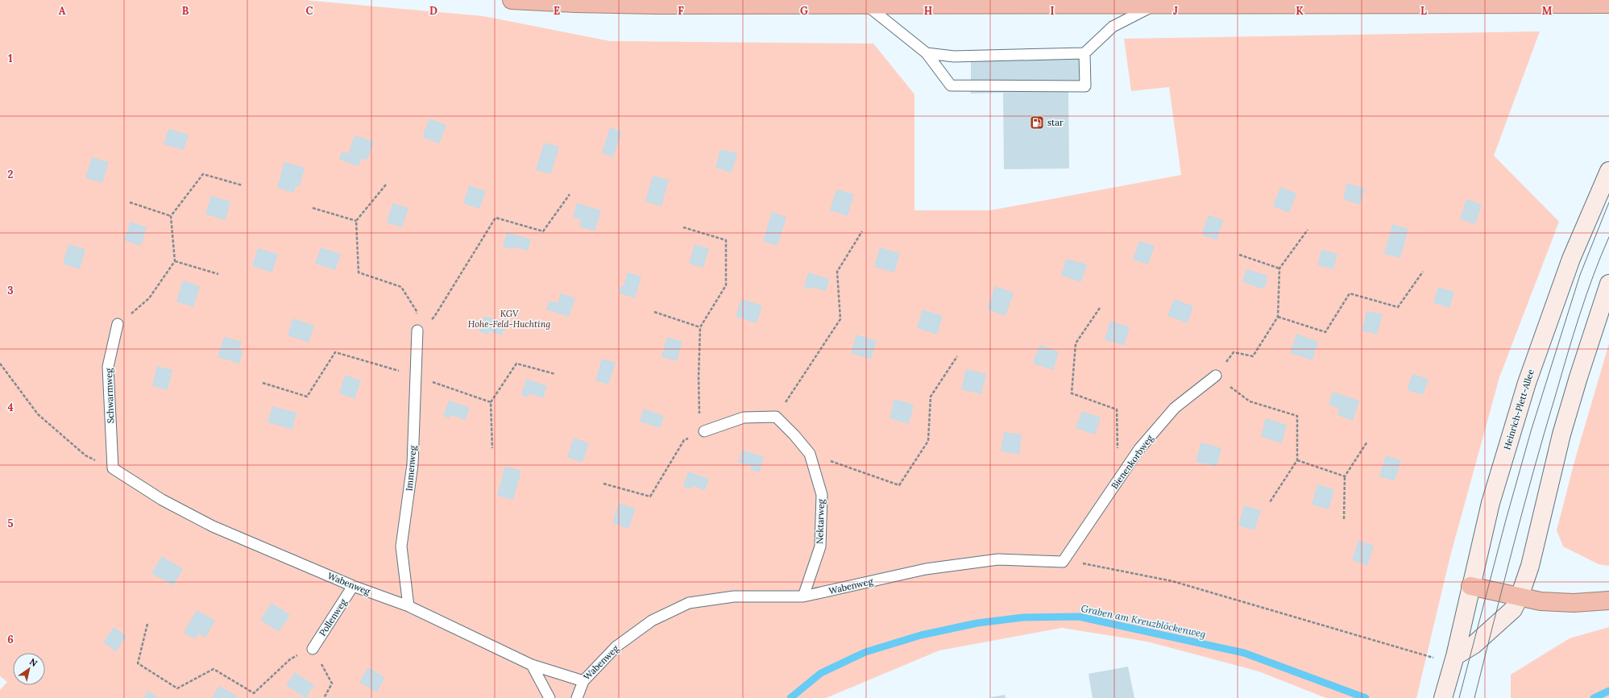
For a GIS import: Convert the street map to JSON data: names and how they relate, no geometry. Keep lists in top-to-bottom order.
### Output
{
  "streets": {
    "main road": ["Heinrich-Plett-Allee"],
    "lane": [
      "Schwarmweg",
      "Bienenkorbweg",
      "Immenweg",
      "Nektarweg",
      "Wabenweg",
      "Pollenweg"
    ]
  },
  "crossings": [
    ["Schwarmweg", "Wabenweg"],
    ["Bienenkorbweg", "Wabenweg"],
    ["Immenweg", "Wabenweg"],
    ["Nektarweg", "Wabenweg"],
    ["Wabenweg", "Pollenweg"]
  ],
  "water": ["Graben am Kreuzblöckenweg"],
  "parks": ["KGV Hohe-Feld-Huchting"],
  "places": {
    "fuel station": ["star"]
  },
  "north": "top right",
  "grid": {
    "columns": [
      "A",
      "B",
      "C",
      "D",
      "E",
      "F",
      "G",
      "H",
      "I",
      "J",
      "K",
      "L",
      "M"
    ],
    "rows": [
      "1",
      "2",
      "3",
      "4",
      "5",
      "6"
    ]
  }
}
